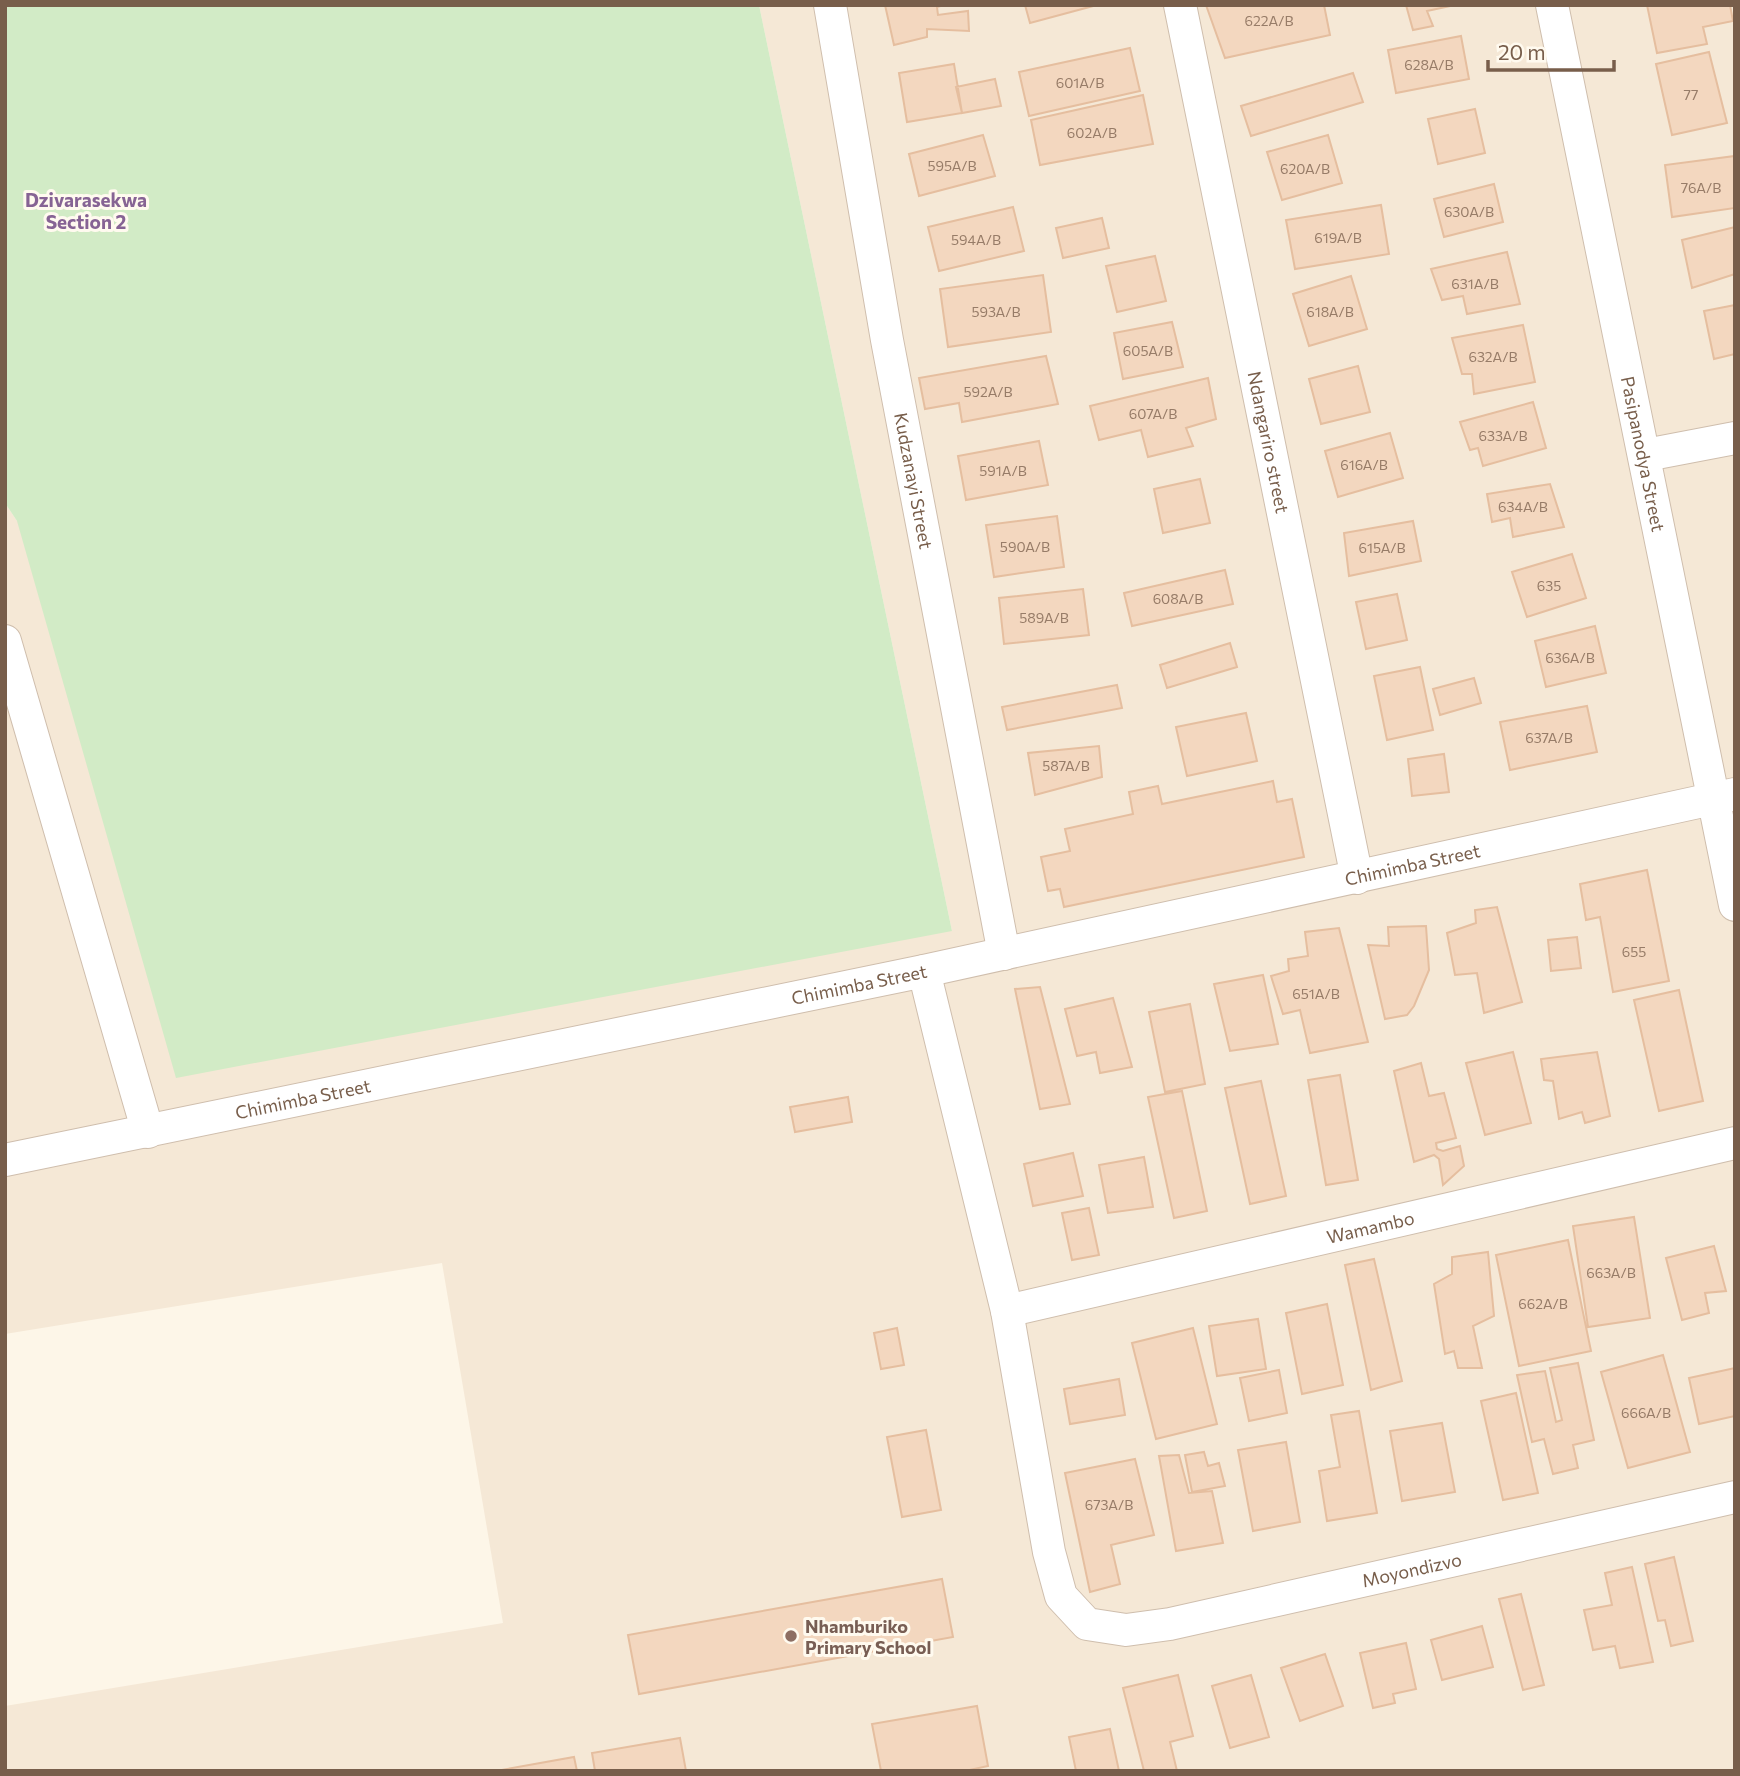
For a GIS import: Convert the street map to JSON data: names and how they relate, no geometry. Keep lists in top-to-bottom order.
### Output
{
  "streets": {
    "street": [
      "Ndangariro street",
      "Pasipanodya Street",
      "Kudzanayi Street",
      "Chimimba Street",
      "Wamambo",
      "Moyondizvo"
    ]
  },
  "crossings": [
    ["Ndangariro street", "Chimimba Street"],
    ["Pasipanodya Street", "Chimimba Street"],
    ["Kudzanayi Street", "Chimimba Street"],
    ["Wamambo", "Moyondizvo"]
  ],
  "districts": ["Dzivarasekwa Section 2"],
  "places": ["Nhamburiko Primary School"],
  "house_numbers": [
    "622A/B",
    "628A/B",
    "601A/B",
    "77",
    "602A/B",
    "595A/B",
    "620A/B",
    "76A/B",
    "630A/B",
    "619A/B",
    "594A/B",
    "631A/B",
    "593A/B",
    "618A/B",
    "605A/B",
    "632A/B",
    "592A/B",
    "607A/B",
    "633A/B",
    "616A/B",
    "591A/B",
    "634A/B",
    "590A/B",
    "615A/B",
    "635",
    "608A/B",
    "589A/B",
    "636A/B",
    "637A/B",
    "587A/B",
    "655",
    "651A/B",
    "663A/B",
    "662A/B",
    "666A/B",
    "673A/B"
  ],
  "scale_bar": "20 m"
}
